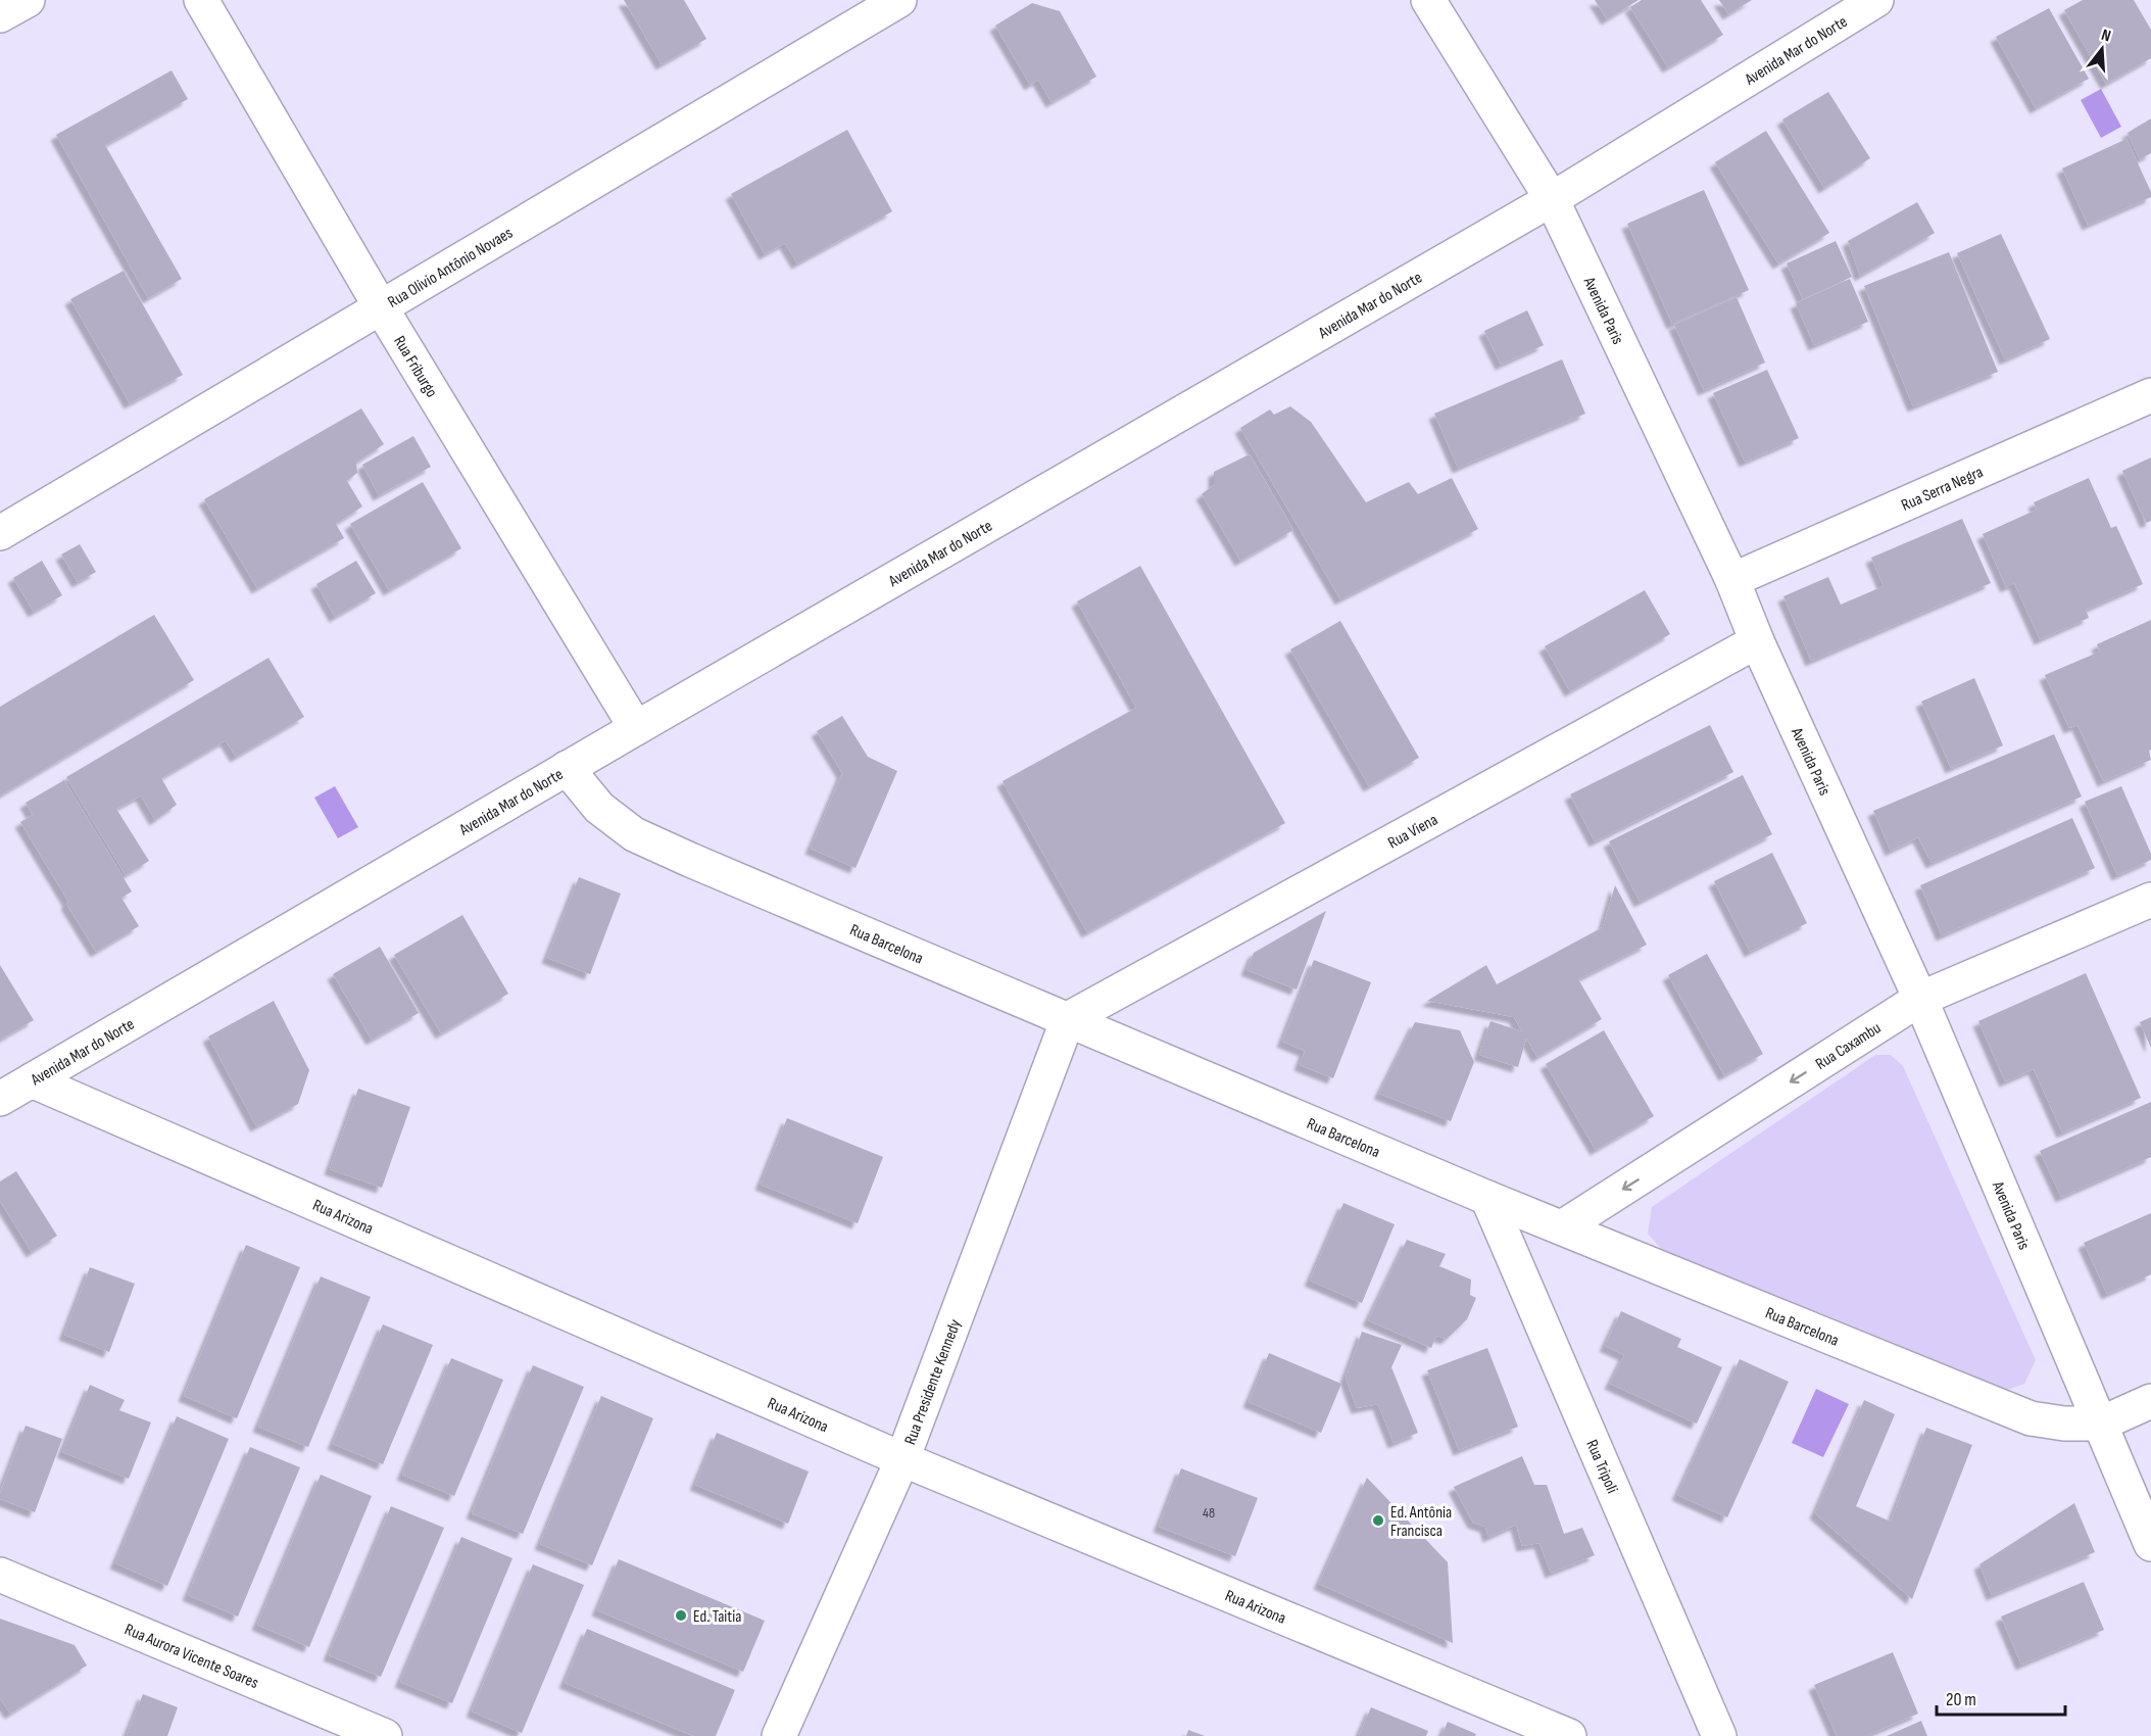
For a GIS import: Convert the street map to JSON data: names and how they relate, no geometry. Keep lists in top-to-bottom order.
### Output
{
  "streets": {
    "street": [
      "Avenida Mar do Norte",
      "Rua Olivio Antônio Novaes",
      "Avenida Paris",
      "Rua Friburgo",
      "Rua Serra Negra",
      "Rua Viena",
      "Rua Barcelona",
      "Rua Caxambu",
      "Rua Arizona",
      "Rua Presidente Kennedy",
      "Rua Tripoli",
      "Rua Aurora Vicente Soares"
    ]
  },
  "crossings": [
    ["Avenida Mar do Norte", "Avenida Paris"],
    ["Avenida Mar do Norte", "Rua Friburgo"],
    ["Avenida Mar do Norte", "Rua Barcelona"],
    ["Avenida Mar do Norte", "Rua Arizona"],
    ["Rua Olivio Antônio Novaes", "Rua Friburgo"],
    ["Avenida Paris", "Rua Serra Negra"],
    ["Avenida Paris", "Rua Viena"],
    ["Avenida Paris", "Rua Barcelona"],
    ["Avenida Paris", "Rua Caxambu"],
    ["Rua Viena", "Rua Barcelona"],
    ["Rua Viena", "Rua Presidente Kennedy"],
    ["Rua Barcelona", "Rua Caxambu"],
    ["Rua Barcelona", "Rua Presidente Kennedy"],
    ["Rua Barcelona", "Rua Tripoli"],
    ["Rua Arizona", "Rua Presidente Kennedy"]
  ],
  "one_way": ["Rua Caxambu"],
  "places": ["Ed. Antônia Francisca", "Ed. Taitia"],
  "house_numbers": ["48"],
  "scale_bar": "20 m",
  "north": "top"
}
